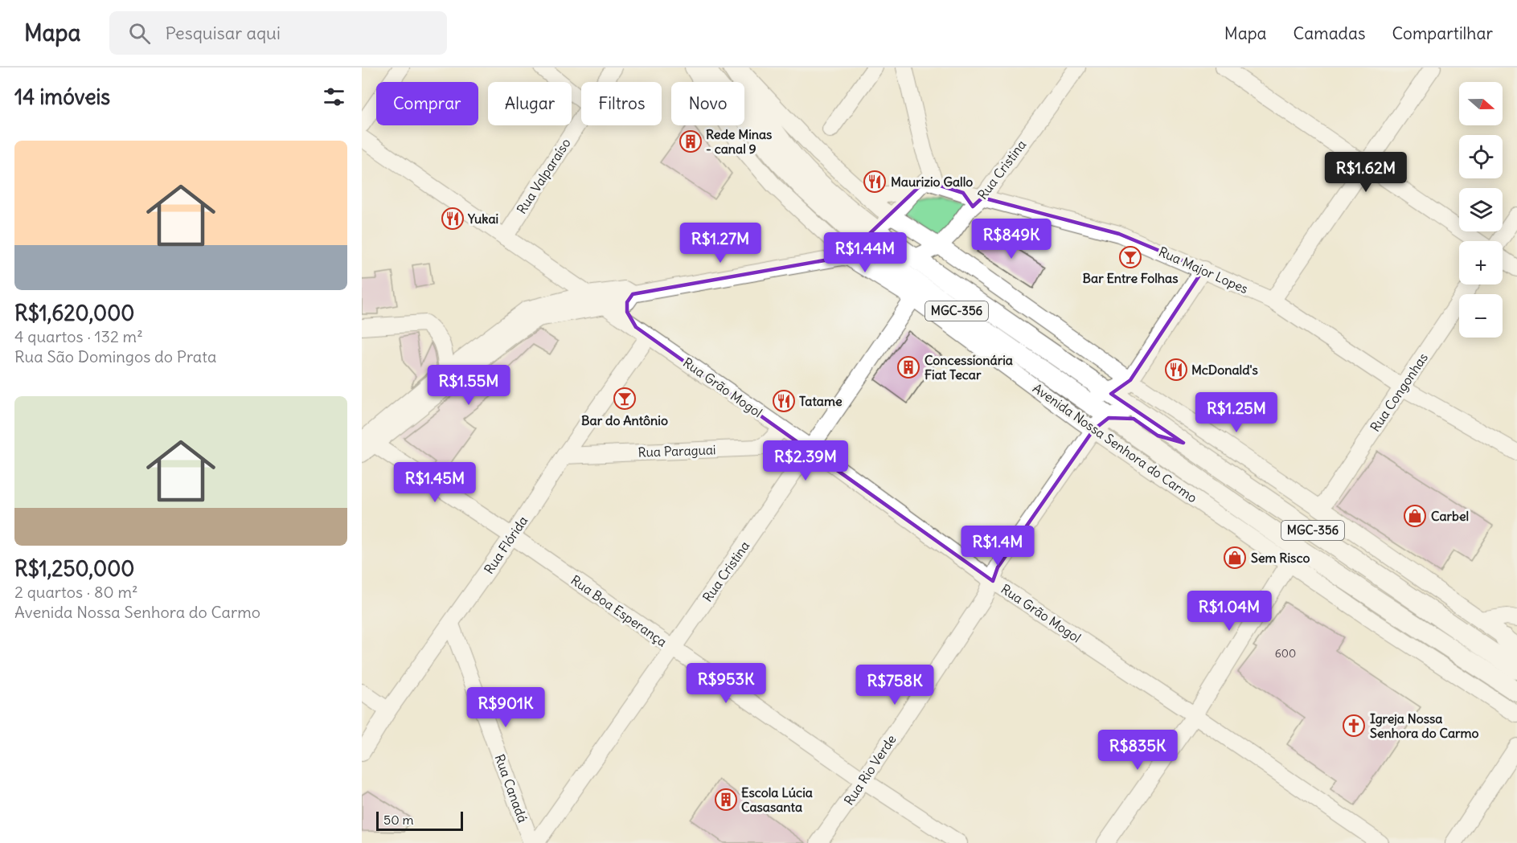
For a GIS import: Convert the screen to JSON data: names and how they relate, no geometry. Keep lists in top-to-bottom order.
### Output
{
  "streets": {
    "main road": ["MGC-356", "Avenida Nossa Senhora do Carmo"],
    "street": [
      "Rua Cristina",
      "Rua Valparaíso",
      "Rua Major Lopes",
      "Rua Grão Mogol",
      "Rua Congonhas",
      "Rua Paraguai",
      "Rua Flórida",
      "Rua Boa Esperança",
      "Rua Rio Verde",
      "Rua Canadá"
    ]
  },
  "crossings": [
    ["Rua Cristina", "Rua Major Lopes"],
    ["Rua Cristina", "MGC-356"],
    ["Rua Cristina", "Rua Grão Mogol"],
    ["Rua Cristina", "Avenida Nossa Senhora do Carmo"],
    ["Rua Cristina", "Rua Boa Esperança"],
    ["Rua Valparaíso", "Rua Grão Mogol"],
    ["Rua Major Lopes", "Rua Congonhas"],
    ["MGC-356", "Rua Congonhas"],
    ["Rua Grão Mogol", "Rua Paraguai"],
    ["Rua Grão Mogol", "Rua Flórida"],
    ["Rua Grão Mogol", "Rua Rio Verde"],
    ["Avenida Nossa Senhora do Carmo", "Rua Rio Verde"],
    ["Rua Paraguai", "Rua Flórida"],
    ["Rua Flórida", "Rua Boa Esperança"],
    ["Rua Flórida", "Rua Canadá"],
    ["Rua Boa Esperança", "Rua Rio Verde"]
  ],
  "places": {
    "building": ["Rede Minas - canal 9", "Concessionária Fiat Tecar", "Escola Lúcia Casasanta"],
    "restaurant": [
      "Maurizio Gallo",
      "Yukai",
      "McDonald's",
      "Tatame"
    ],
    "bar": ["Bar Entre Folhas", "Bar do Antônio"],
    "shop": ["Carbel", "Sem Risco"],
    "church": ["Igreja Nossa Senhora do Carmo"]
  },
  "house_numbers": ["600"],
  "scale_bar": "50 m",
  "north": "right",
  "page": {
    "header": "Mapa",
    "search": "Pesquisar aqui",
    "nav": ["Mapa", "Camadas", "Compartilhar"],
    "heading": "14 imóveis",
    "map_buttons": ["+", "−"],
    "chip": [
      "Comprar",
      "Alugar",
      "Filtros",
      "Novo"
    ],
    "list": [
      {
        "name": "R$1,620,000",
        "note": "4 quartos · 132 m² · Rua São Domingos do Prata"
      },
      {
        "name": "R$1,250,000",
        "note": "2 quartos · 80 m² · Avenida Nossa Senhora do Carmo"
      }
    ],
    "price": [
      "R$1.62M",
      "R$849K",
      "R$1.27M",
      "R$1.44M",
      "R$1.55M",
      "R$1.25M",
      "R$2.39M",
      "R$1.45M",
      "R$1.4M",
      "R$1.04M",
      "R$953K",
      "R$758K",
      "R$901K",
      "R$835K"
    ],
    "scale": "50 m"
  }
}
